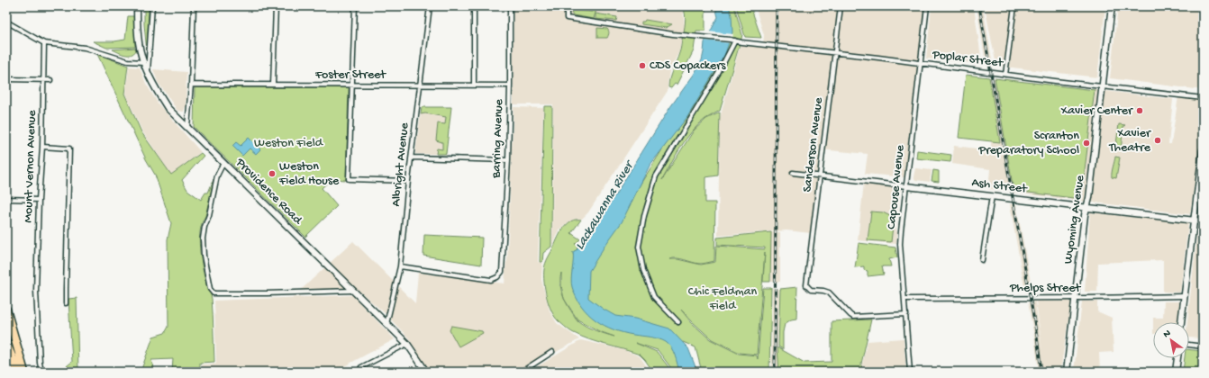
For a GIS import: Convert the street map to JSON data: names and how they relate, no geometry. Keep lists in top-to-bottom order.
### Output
{
  "streets": {
    "main road": ["Ash Street", "Providence Road", "Wyoming Avenue"],
    "street": [
      "Poplar Street",
      "Foster Street",
      "Barring Avenue",
      "Sanderson Avenue",
      "Albright Avenue",
      "Mount Vernon Avenue",
      "Capouse Avenue",
      "Phelps Street"
    ]
  },
  "crossings": [
    ["Poplar Street", "Sanderson Avenue"],
    ["Poplar Street", "Capouse Avenue"],
    ["Poplar Street", "Wyoming Avenue"],
    ["Foster Street", "Barring Avenue"],
    ["Foster Street", "Albright Avenue"],
    ["Barring Avenue", "Albright Avenue"],
    ["Sanderson Avenue", "Ash Street"],
    ["Sanderson Avenue", "Capouse Avenue"],
    ["Albright Avenue", "Providence Road"],
    ["Ash Street", "Capouse Avenue"],
    ["Ash Street", "Wyoming Avenue"],
    ["Capouse Avenue", "Phelps Street"],
    ["Wyoming Avenue", "Phelps Street"]
  ],
  "water": ["Lackawanna River"],
  "parks": ["Weston Field", "Chic Feldman Field"],
  "places": [
    "CDS Copackers",
    "Xavier Center",
    "Xavier Theatre",
    "Scranton Preparatory School",
    "Weston Field House"
  ],
  "north": "top left"
}
